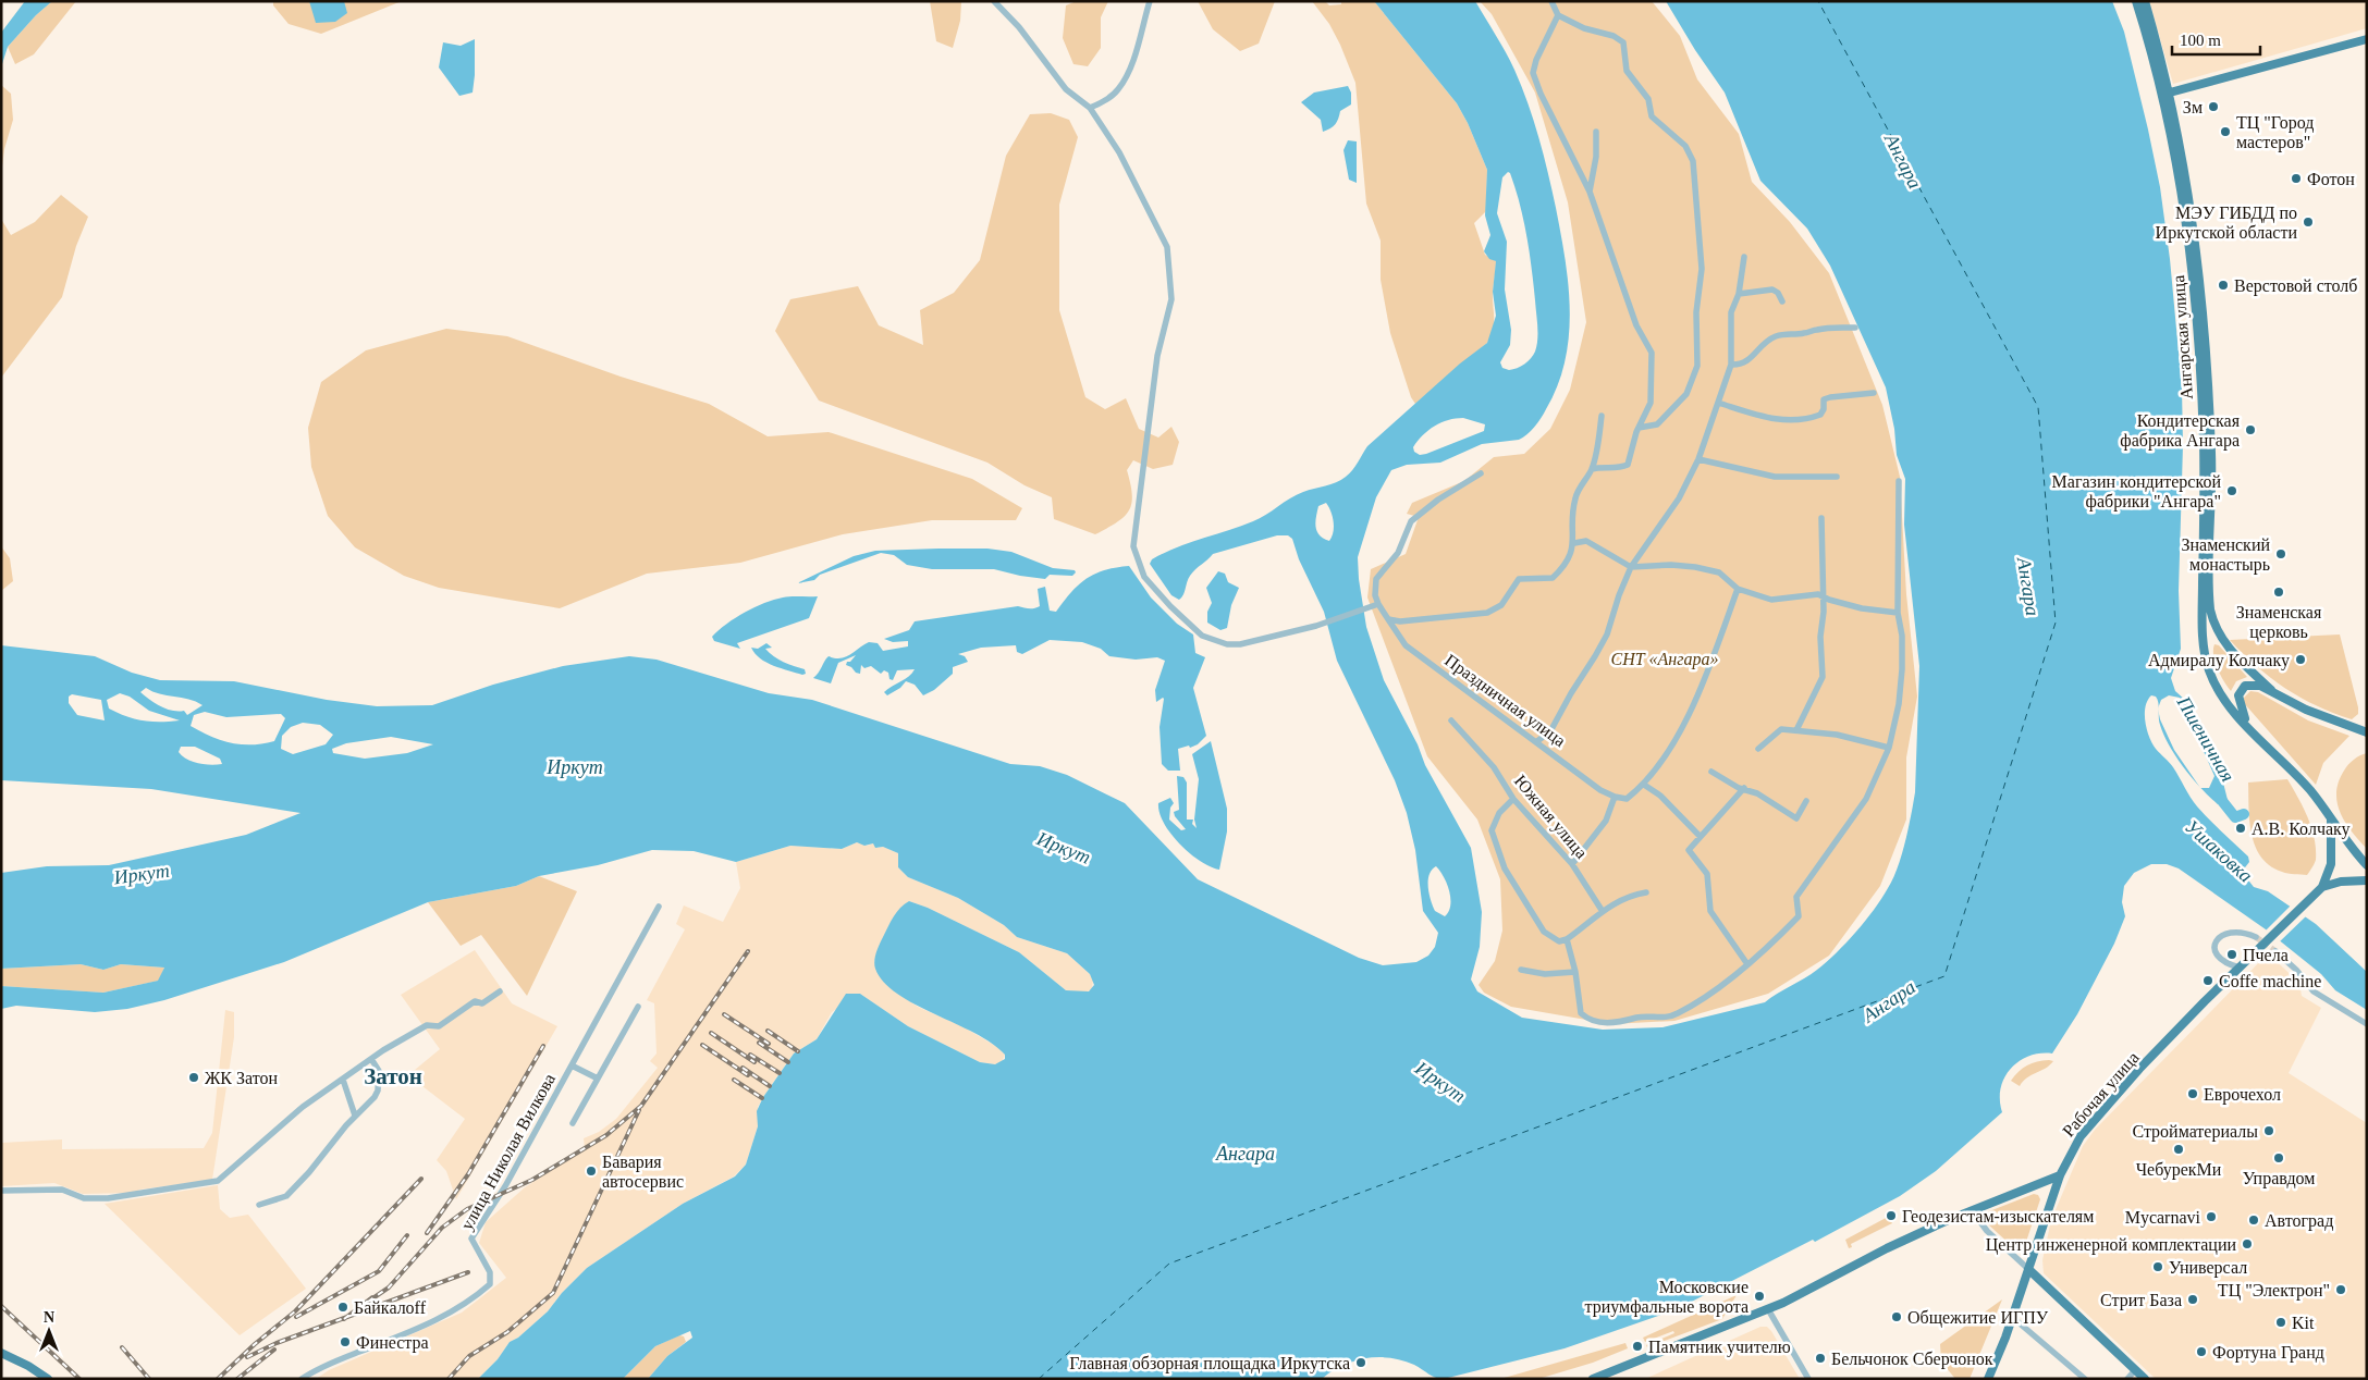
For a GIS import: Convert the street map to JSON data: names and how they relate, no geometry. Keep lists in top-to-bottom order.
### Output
{
  "streets": {
    "main road": ["Ангарская улица", "Рабочая улица"],
    "street": ["Праздничная улица", "Южная улица", "улица Николая Вилкова"]
  },
  "districts": ["Затон"],
  "water": [
    "Ангара",
    "Пшеничная",
    "Иркут",
    "Ушаковка"
  ],
  "parks": ["СНТ «Ангара»"],
  "places": [
    "Зм",
    "ТЦ \"Город мастеров\"",
    "Фотон",
    "МЭУ ГИБДД по Иркутской области",
    "Верстовой столб",
    "Кондитерская фабрика Ангара",
    "Магазин кондитерской фабрики \"Ангара\"",
    "Знаменский монастырь",
    "Знаменская церковь",
    "Адмиралу Колчаку",
    "А.В. Колчаку",
    "Пчела",
    "Coffe machine",
    "ЖК Затон",
    "Еврочехол",
    "Стройматериалы",
    "ЧебурекМи",
    "Управдом",
    "Бавария автосервис",
    "Геодезистам-изыскателям",
    "Mycarnavi",
    "Автоград",
    "Центр инженерной комплектации",
    "Универсал",
    "ТЦ \"Электрон\"",
    "Московские триумфальные ворота",
    "Стрит База",
    "Байкалoff",
    "Общежитие ИГПУ",
    "Kit",
    "Финестра",
    "Памятник учителю",
    "Фортуна Гранд",
    "Бельчонок Сберчонок",
    "Главная обзорная площадка Иркутска"
  ],
  "scale_bar": "100 m",
  "north": "top"
}
